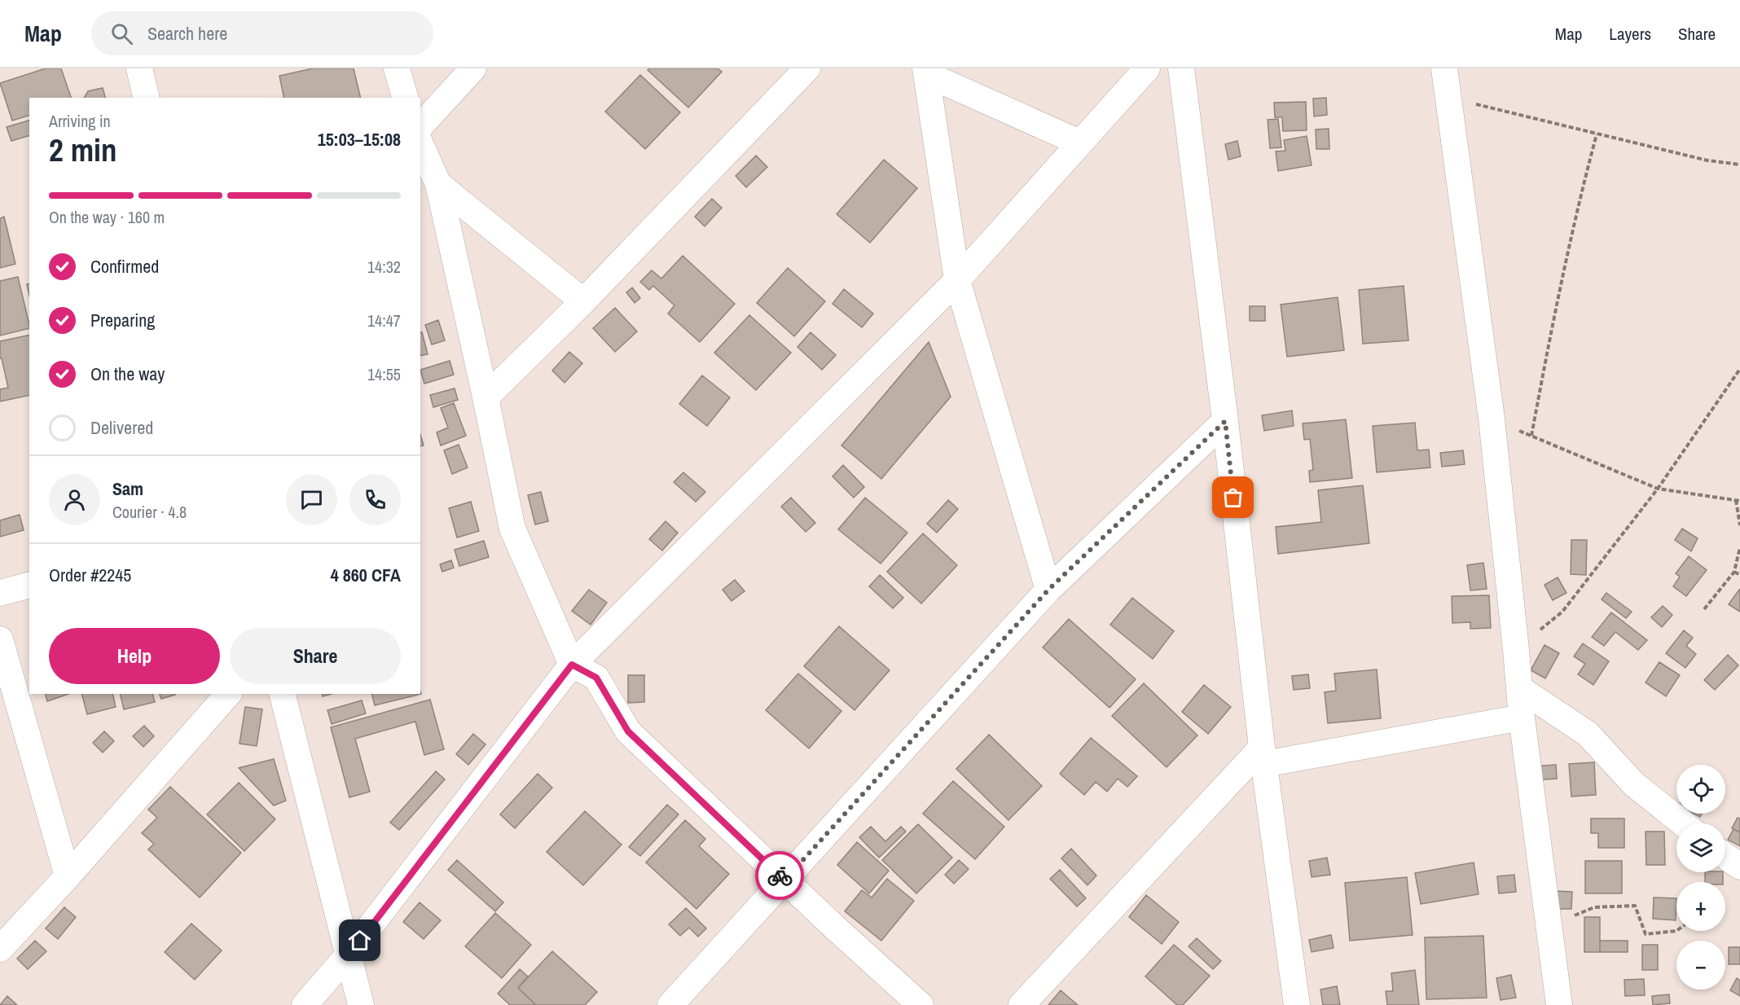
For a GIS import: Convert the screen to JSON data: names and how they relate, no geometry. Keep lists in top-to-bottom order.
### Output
{
  "page": {
    "header": "Map",
    "search": "Search here",
    "nav": ["Map", "Layers", "Share"],
    "heading": ["2 min", "Arriving in", "15:03–15:08"],
    "panel": [
      "Sam",
      "Courier · 4.8",
      "Order #2245",
      "4 860 CFA"
    ],
    "bar": "On the way · 160 m",
    "list": [
      ["Confirmed", "14:32"],
      ["Preparing", "14:47"],
      ["On the way", "14:55"],
      "Delivered"
    ],
    "buttons": ["Help", "Share"],
    "map_buttons": ["+", "−"]
  }
}
